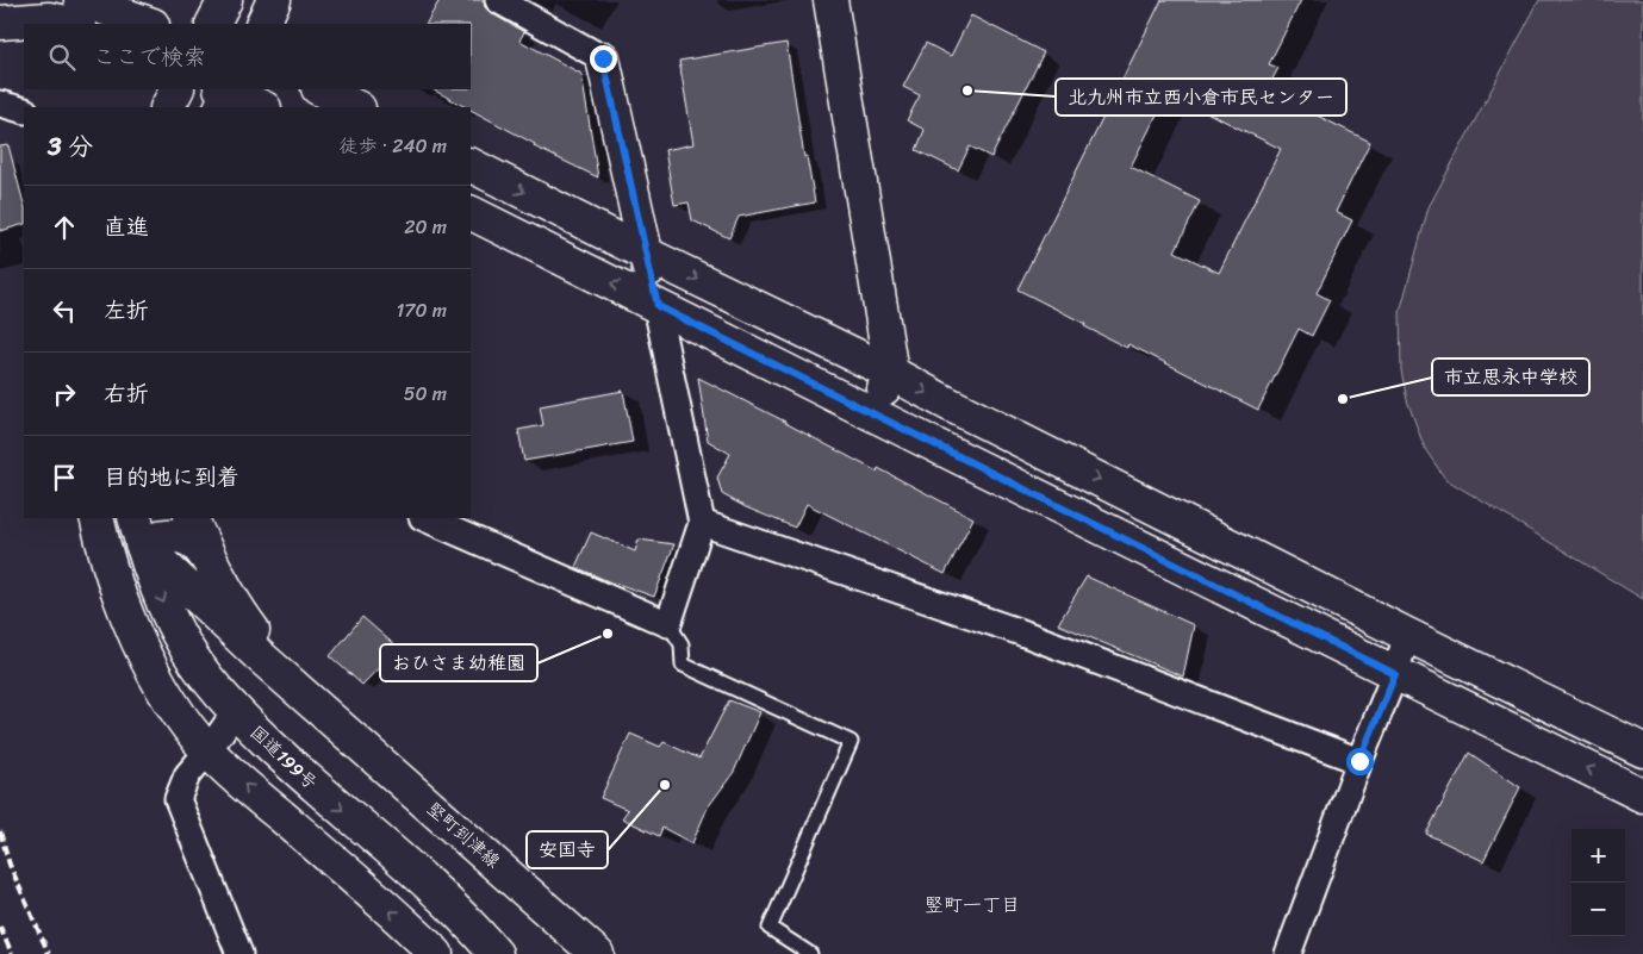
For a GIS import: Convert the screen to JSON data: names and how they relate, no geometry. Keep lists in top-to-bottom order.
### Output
{
  "streets": {
    "main road": ["国道199号", "堅町到津線"]
  },
  "crossings": [
    ["国道199号", "堅町到津線"]
  ],
  "districts": ["竪町一丁目"],
  "places": [
    "北九州市立西小倉市民センター",
    "市立思永中学校",
    "おひさま幼稚園",
    "安国寺"
  ],
  "page": {
    "search": "ここで検索",
    "heading": ["3 分", "徒歩 · 240 m"],
    "list": [
      ["直進", "20 m"],
      ["左折", "170 m"],
      ["右折", "50 m"],
      "目的地に到着"
    ],
    "map_buttons": ["+", "−"]
  }
}
